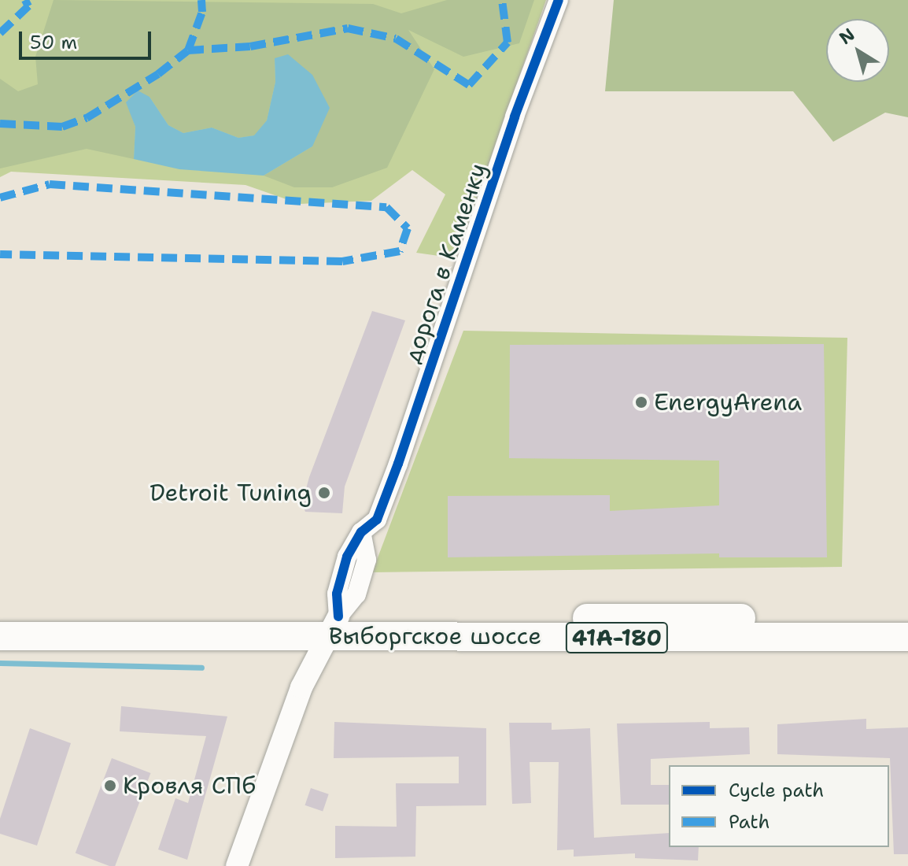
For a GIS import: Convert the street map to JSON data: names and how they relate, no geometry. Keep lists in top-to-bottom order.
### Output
{
  "streets": {
    "main road": ["Выборгское шоссе", "41А-180"],
    "street": ["дорога в Каменку"]
  },
  "crossings": [
    ["дорога в Каменку", "Выборгское шоссе"]
  ],
  "places": ["EnergyArena", "Detroit Tuning", "Кровля СПб"],
  "legend": ["Cycle path", "Path"],
  "scale_bar": "50 m",
  "north": "top left"
}
